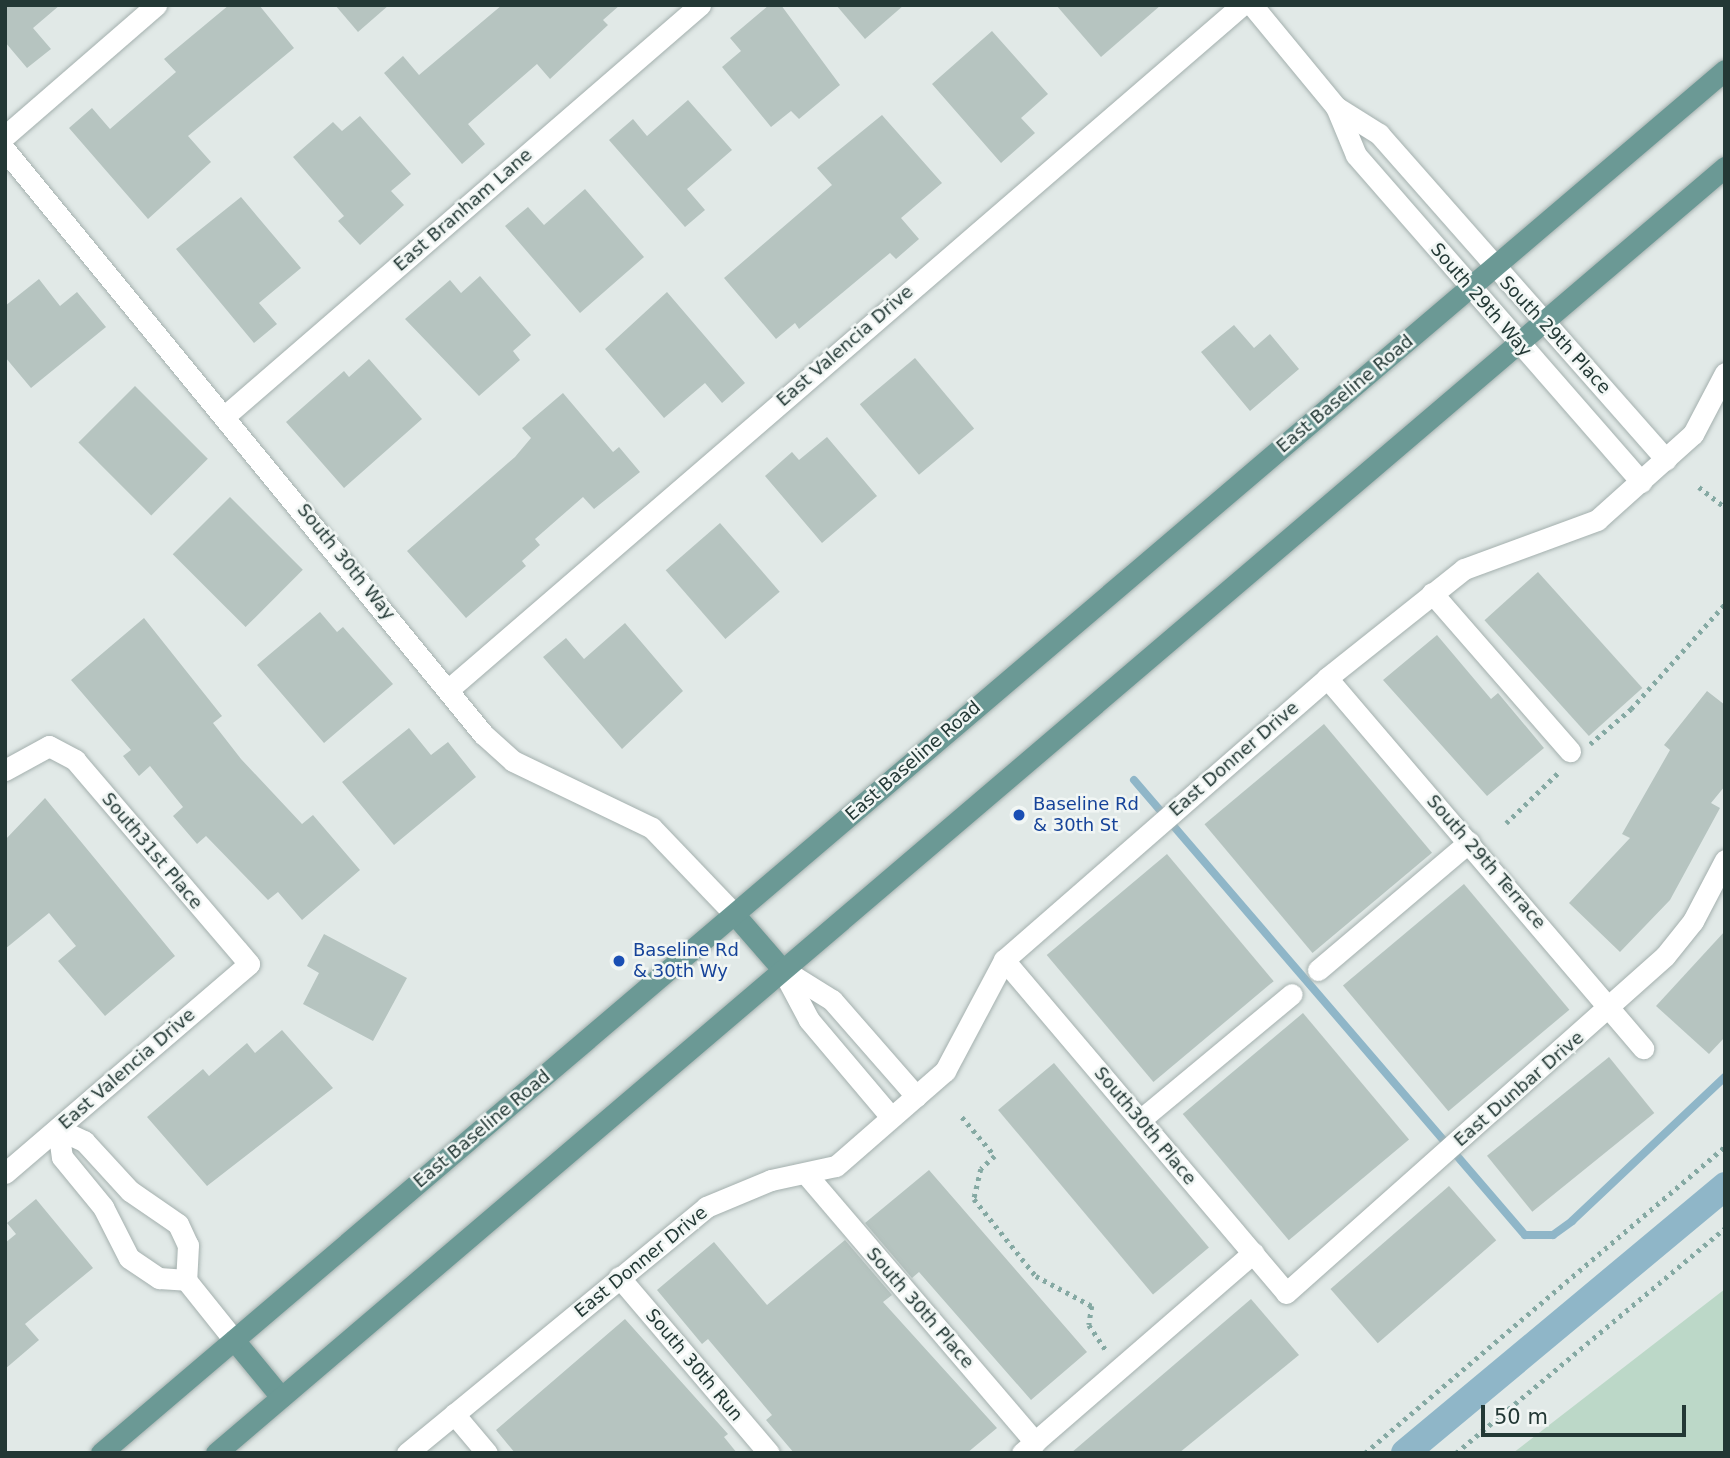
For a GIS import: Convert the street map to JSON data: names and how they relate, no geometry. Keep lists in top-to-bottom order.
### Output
{
  "streets": {
    "main road": ["East Baseline Road"],
    "street": [
      "East Branham Lane",
      "South 29th Way",
      "South 29th Place",
      "East Valencia Drive",
      "South 30th Way",
      "East Donner Drive",
      "South31st Place",
      "South 29th Terrace",
      "East Dunbar Drive",
      "South30th Place",
      "South 30th Place",
      "South 30th Run"
    ]
  },
  "crossings": [
    ["East Branham Lane", "South 30th Way"],
    ["South 29th Way", "South 29th Place"],
    ["South 29th Way", "East Baseline Road"],
    ["South 29th Way", "East Donner Drive"],
    ["South 29th Place", "East Baseline Road"],
    ["South 29th Place", "East Donner Drive"],
    ["East Valencia Drive", "South 30th Way"],
    ["East Valencia Drive", "South31st Place"],
    ["East Baseline Road", "South 30th Way"],
    ["East Donner Drive", "South 29th Terrace"],
    ["East Donner Drive", "South30th Place"],
    ["East Donner Drive", "South 30th Place"],
    ["East Donner Drive", "South 30th Run"],
    ["South 29th Terrace", "East Dunbar Drive"],
    ["East Dunbar Drive", "South30th Place"]
  ],
  "places": ["Baseline Rd & 30th St", "Baseline Rd & 30th Wy"],
  "scale_bar": "50 m"
}
